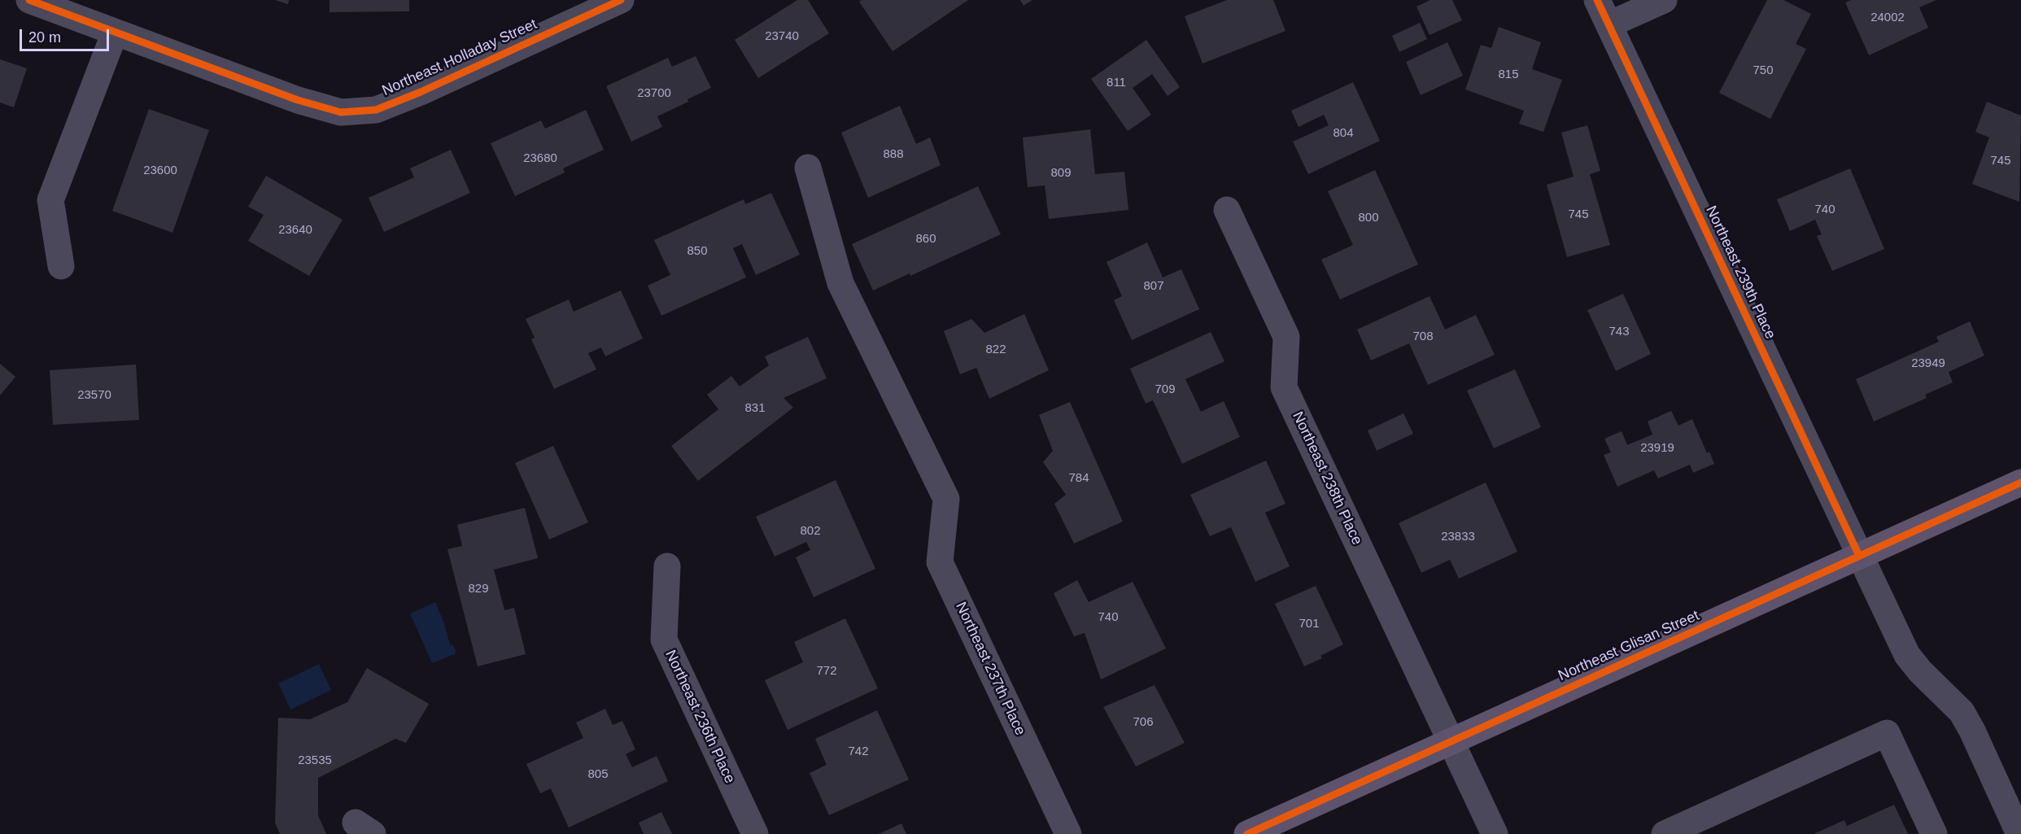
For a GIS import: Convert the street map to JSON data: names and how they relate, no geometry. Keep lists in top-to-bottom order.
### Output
{
  "streets": {
    "main road": ["Northeast Glisan Street"],
    "street": [
      "Northeast Holladay Street",
      "Northeast 239th Place",
      "Northeast 238th Place",
      "Northeast 237th Place",
      "Northeast 236th Place"
    ]
  },
  "crossings": [
    ["Northeast 239th Place", "Northeast Glisan Street"],
    ["Northeast 238th Place", "Northeast Glisan Street"]
  ],
  "house_numbers": [
    "24002",
    "23740",
    "750",
    "815",
    "811",
    "23700",
    "804",
    "888",
    "23680",
    "745",
    "23600",
    "809",
    "740",
    "745",
    "800",
    "23640",
    "860",
    "850",
    "807",
    "743",
    "708",
    "822",
    "23949",
    "709",
    "23570",
    "831",
    "23919",
    "784",
    "802",
    "23833",
    "829",
    "740",
    "701",
    "772",
    "706",
    "742",
    "23535",
    "805"
  ],
  "scale_bar": "20 m"
}
